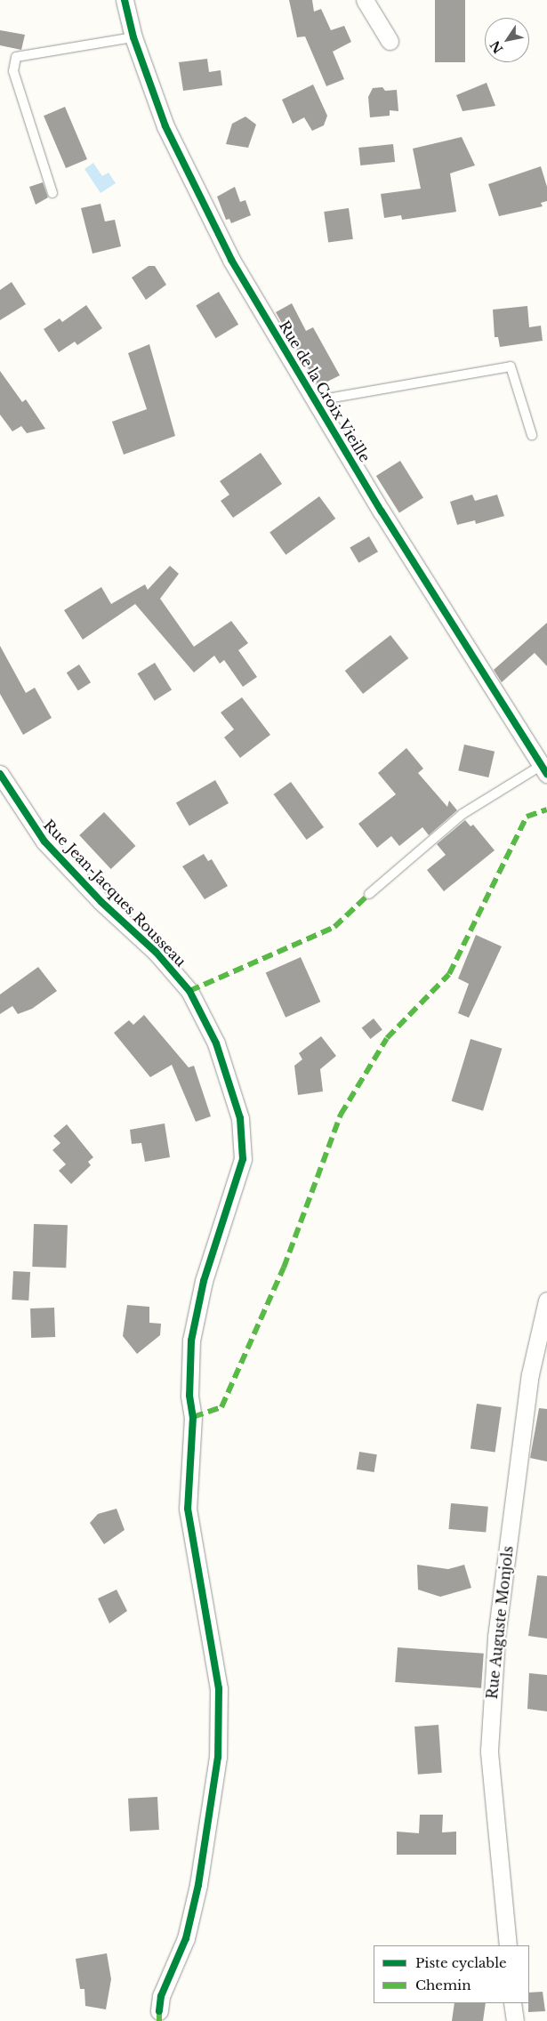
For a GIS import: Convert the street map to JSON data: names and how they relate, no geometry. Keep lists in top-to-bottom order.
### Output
{
  "streets": {
    "street": ["Rue de la Croix Vieille", "Rue Jean-Jacques Rousseau", "Rue Auguste Monjols"]
  },
  "legend": ["Piste cyclable", "Chemin"],
  "north": "bottom left"
}
